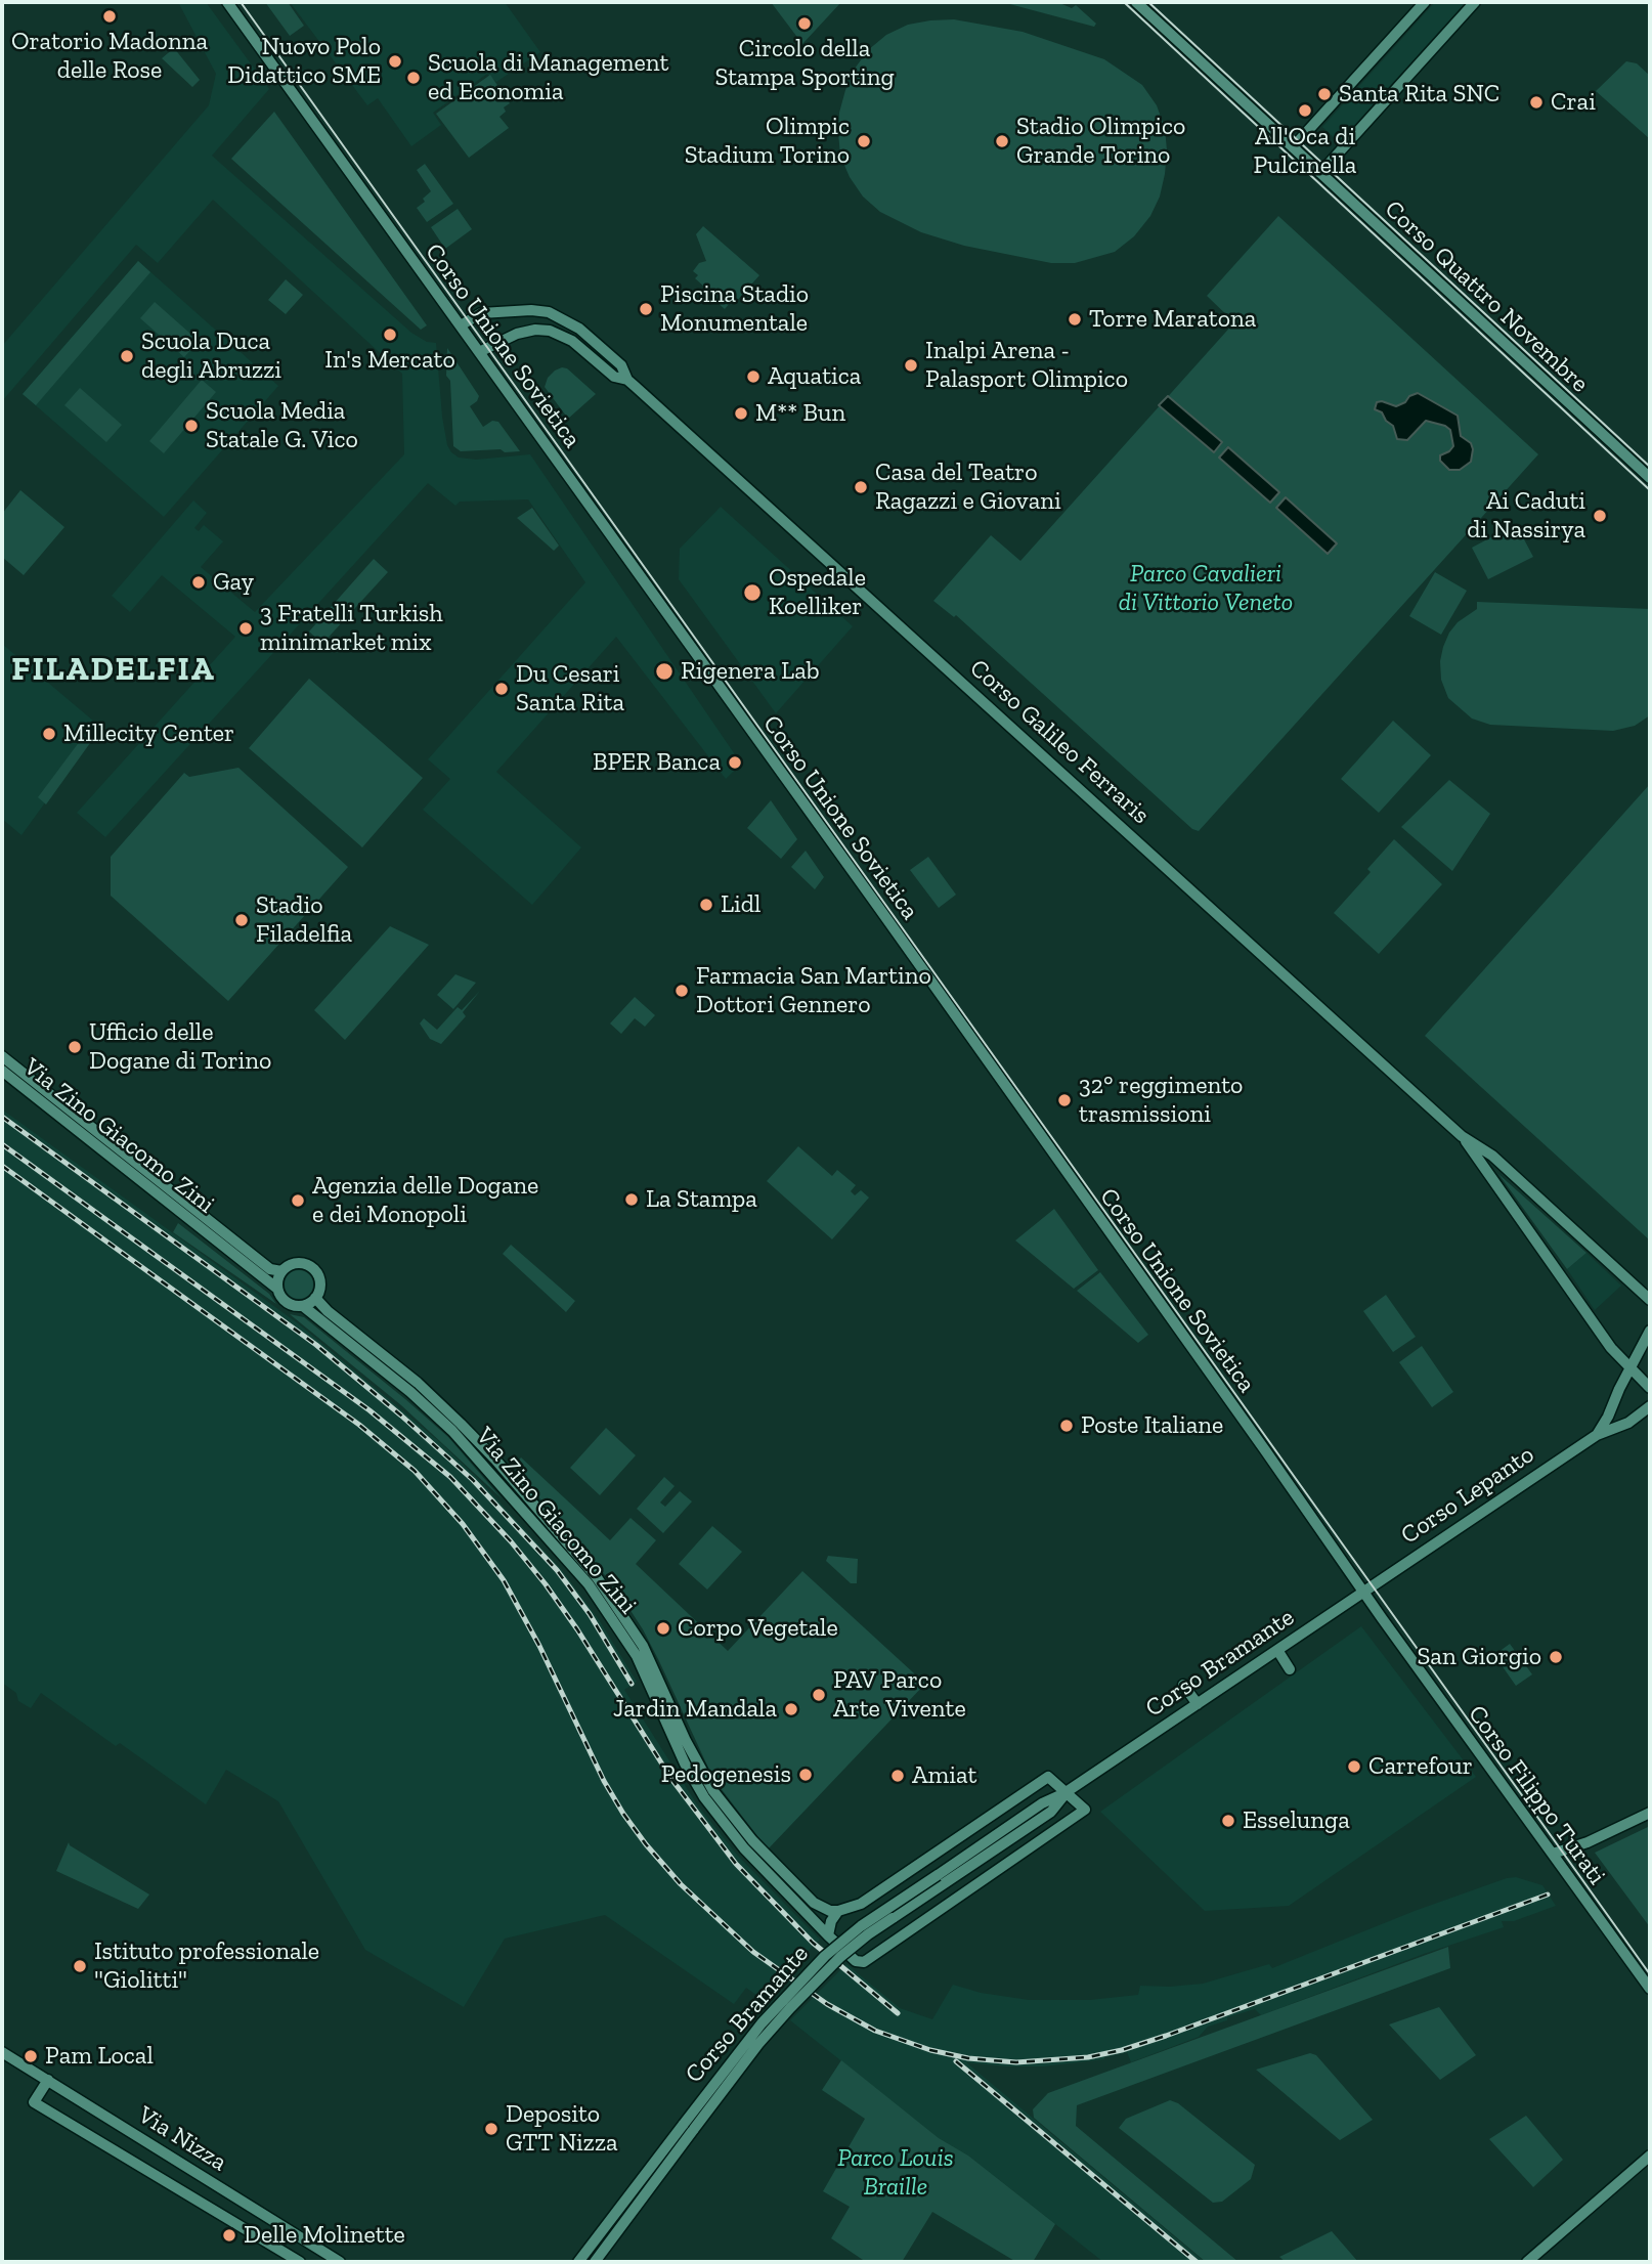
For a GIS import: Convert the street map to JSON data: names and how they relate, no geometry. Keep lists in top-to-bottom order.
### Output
{
  "streets": {
    "main road": [
      "Corso Quattro Novembre",
      "Corso Unione Sovietica",
      "Corso Galileo Ferraris",
      "Via Zino Giacomo Zini",
      "Corso Lepanto",
      "Corso Bramante",
      "Corso Filippo Turati",
      "Via Nizza"
    ]
  },
  "crossings": [
    ["Corso Unione Sovietica", "Corso Lepanto"],
    ["Corso Unione Sovietica", "Corso Bramante"],
    ["Corso Unione Sovietica", "Corso Filippo Turati"],
    ["Corso Galileo Ferraris", "Corso Lepanto"],
    ["Via Zino Giacomo Zini", "Corso Bramante"],
    ["Corso Lepanto", "Corso Bramante"],
    ["Corso Lepanto", "Corso Filippo Turati"],
    ["Corso Bramante", "Corso Filippo Turati"]
  ],
  "districts": ["FILADELFIA"],
  "parks": ["Parco Cavalieri di Vittorio Veneto", "Parco Louis Braille"],
  "places": [
    "Oratorio Madonna delle Rose",
    "Circolo della Stampa Sporting",
    "Nuovo Polo Didattico SME",
    "Scuola di Management ed Economia",
    "Santa Rita SNC",
    "Crai",
    "All'Oca di Pulcinella",
    "Olimpic Stadium Torino",
    "Stadio Olimpico Grande Torino",
    "Piscina Stadio Monumentale",
    "Torre Maratona",
    "In's Mercato",
    "Scuola Duca degli Abruzzi",
    "Inalpi Arena - Palasport Olimpico",
    "Aquatica",
    "M** Bun",
    "Scuola Media Statale G. Vico",
    "Casa del Teatro Ragazzi e Giovani",
    "Ai Caduti di Nassirya",
    "Gay",
    "Ospedale Koelliker",
    "3 Fratelli Turkish minimarket mix",
    "Rigenera Lab",
    "Du Cesari Santa Rita",
    "Millecity Center",
    "BPER Banca",
    "Lidl",
    "Stadio Filadelfia",
    "Farmacia San Martino Dottori Gennero",
    "Ufficio delle Dogane di Torino",
    "32° reggimento trasmissioni",
    "La Stampa",
    "Agenzia delle Dogane e dei Monopoli",
    "Poste Italiane",
    "Corpo Vegetale",
    "San Giorgio",
    "PAV Parco Arte Vivente",
    "Jardin Mandala",
    "Carrefour",
    "Pedogenesis",
    "Amiat",
    "Esselunga",
    "Istituto professionale \"Giolitti\"",
    "Pam Local",
    "Deposito GTT Nizza",
    "Delle Molinette"
  ]
}
